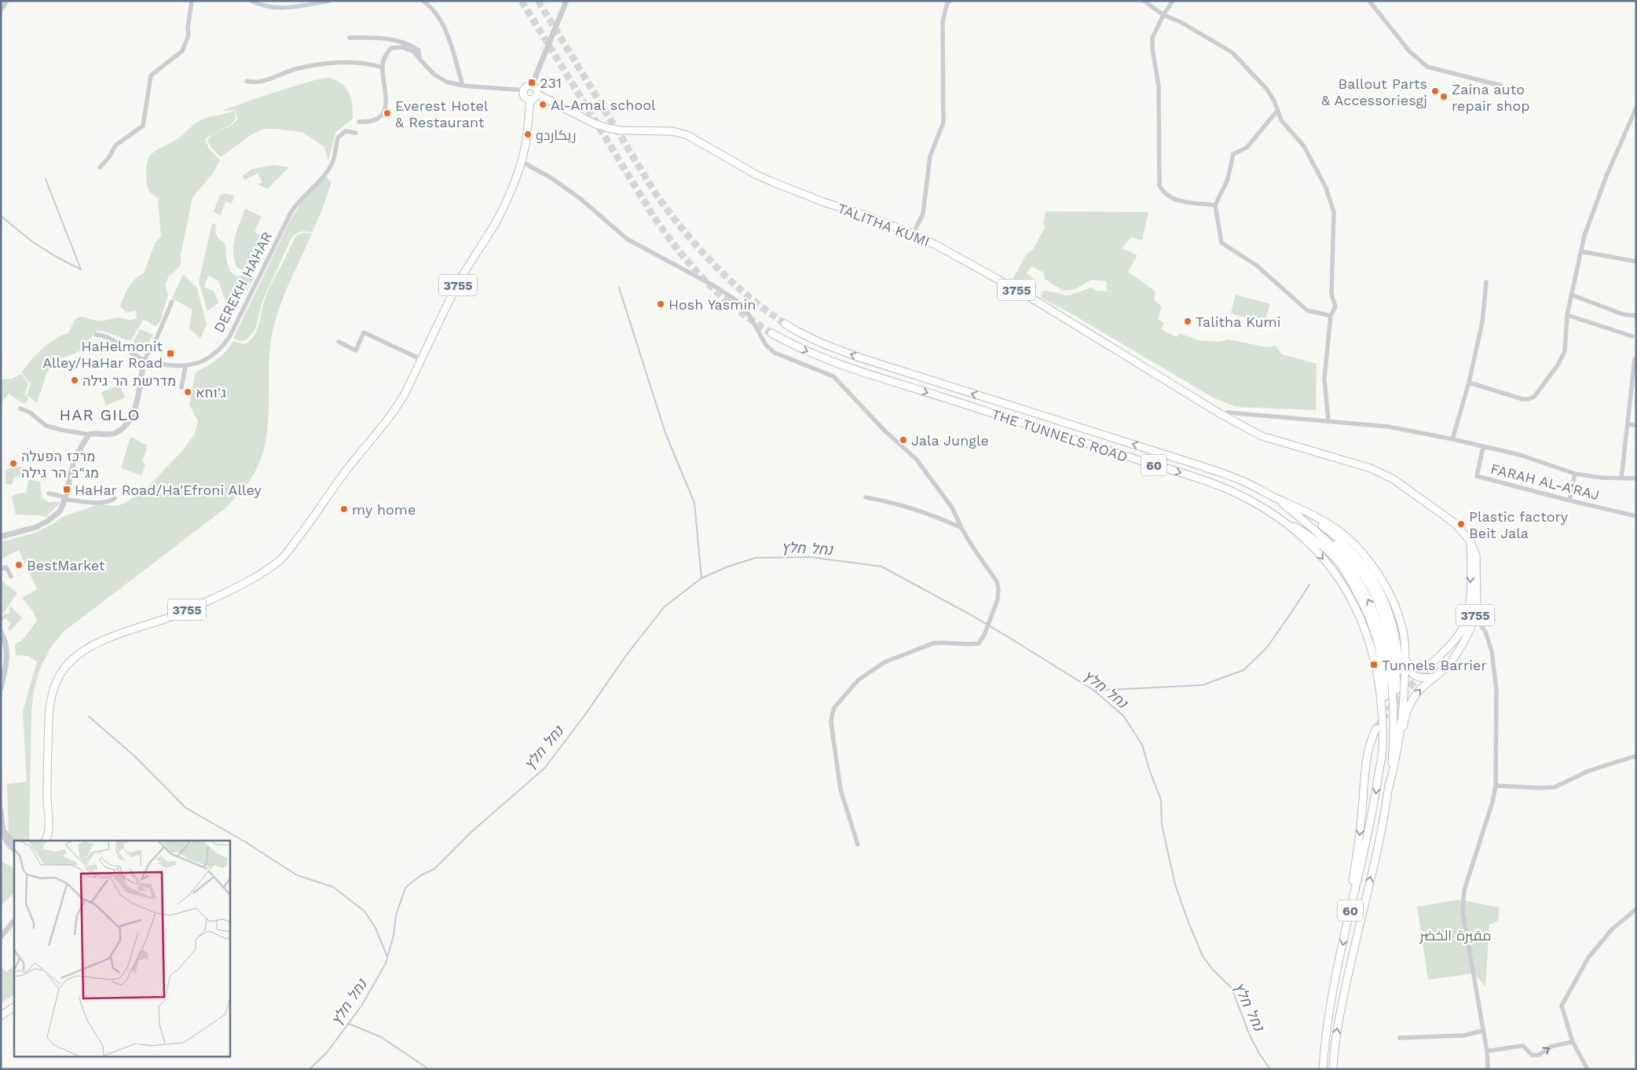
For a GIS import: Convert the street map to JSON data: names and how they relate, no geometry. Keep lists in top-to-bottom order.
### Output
{
  "streets": {
    "main road": [
      "TALITHA KUMI",
      "3755",
      "THE TUNNELS ROAD",
      "60"
    ],
    "street": ["DEREKH HAHAR", "FARAH AL-A'RAJ"]
  },
  "crossings": [
    ["TALITHA KUMI", "3755"],
    ["3755", "60"],
    ["THE TUNNELS ROAD", "60"]
  ],
  "districts": ["HAR GILO"],
  "water": ["נחל חלץ"],
  "parks": ["مقبرة الخضر"],
  "places": {
    "transit": [
      "231",
      "HaHelmonit Alley/HaHar Road",
      "HaHar Road/Ha'Efroni Alley",
      "Tunnels Barrier"
    ],
    "other": [
      "Ballout Parts & Accessoriesgj",
      "Zaina auto repair shop",
      "Al-Amal school",
      "Everest Hotel & Restaurant",
      "ريكاردو",
      "Hosh Yasmin",
      "Talitha Kumi",
      "מדרשת הר גילה",
      "ג'וחא",
      "Jala Jungle",
      "מרכז הפעלה מג\"ב הר גילה",
      "my home",
      "Plastic factory Beit Jala",
      "BestMarket"
    ]
  }
}
